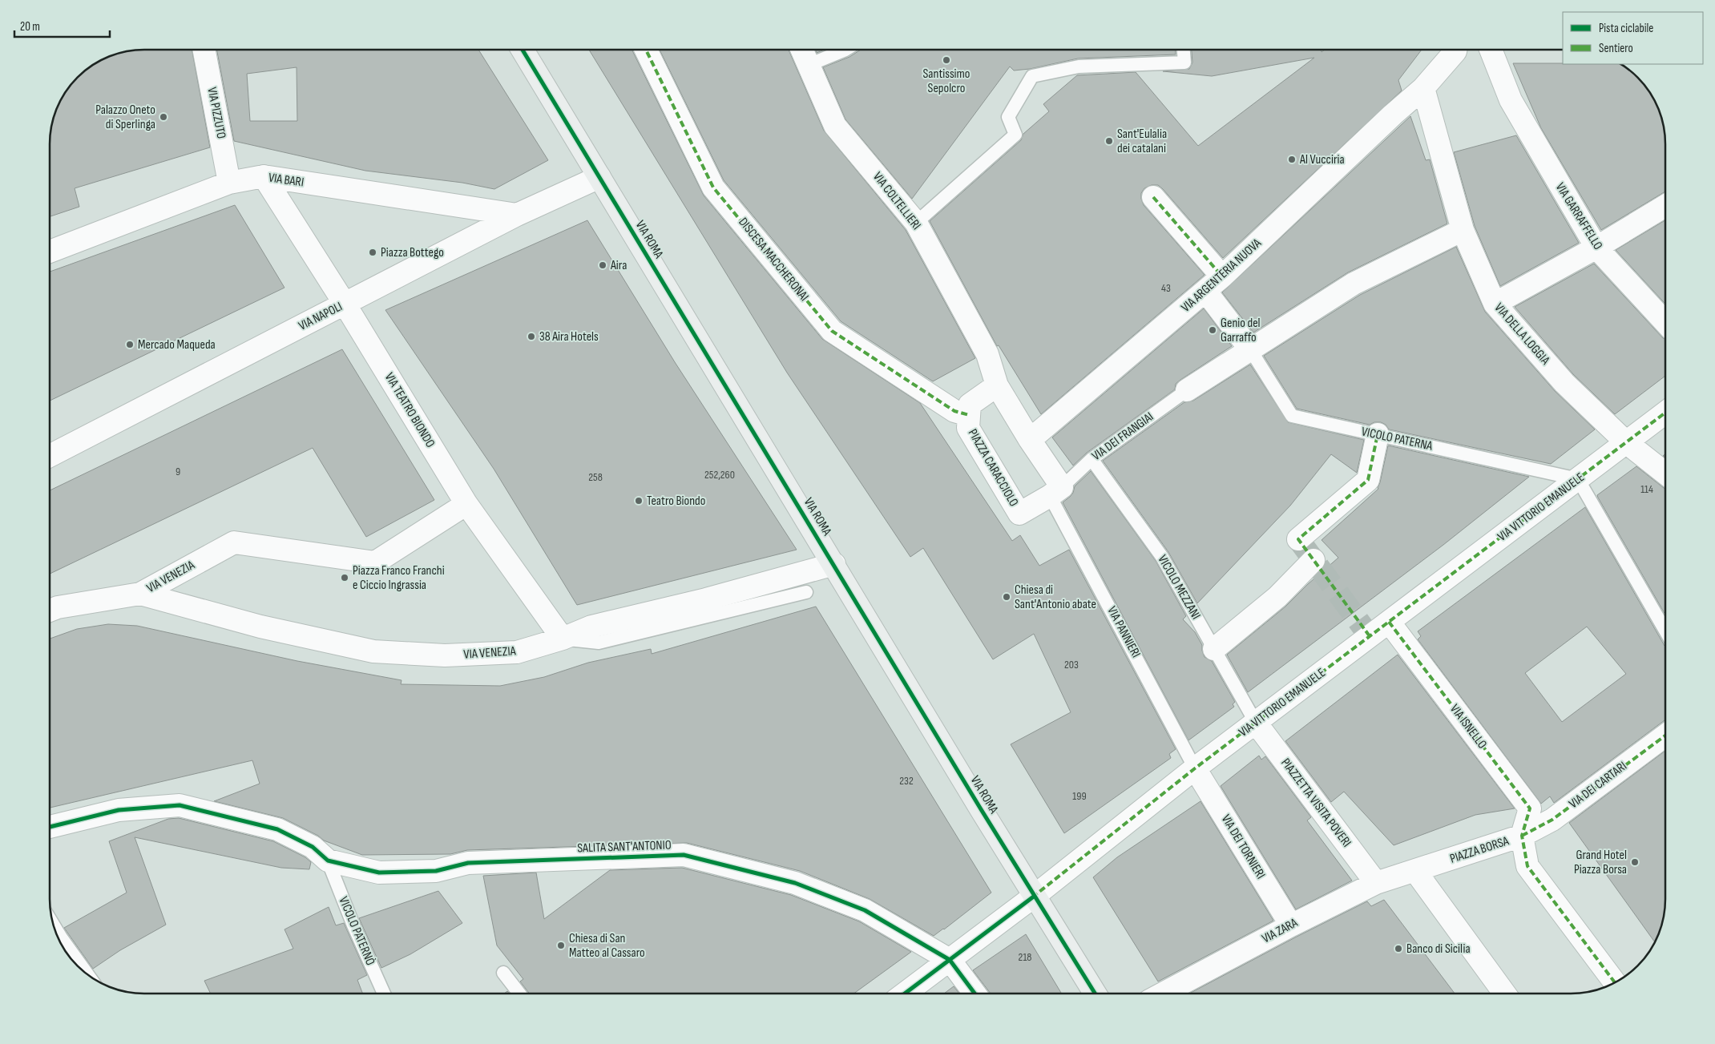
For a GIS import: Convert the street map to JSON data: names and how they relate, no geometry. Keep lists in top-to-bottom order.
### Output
{
  "streets": {
    "street": [
      "VIA PIZZUTO",
      "VIA BARI",
      "VIA COLTELLIERI",
      "VIA GARRAFFELLO",
      "VIA ROMA",
      "DISCESA MACCHERONAI",
      "VIA ARGENTERIA NUOVA",
      "VIA NAPOLI",
      "VIA DELLA LOGGIA",
      "VIA TEATRO BIONDO",
      "PIAZZA CARACCIOLO",
      "VIA VITTORIO EMANUELE",
      "VIA VENEZIA",
      "VIA ISNELLO",
      "VIA DEI CARTARI",
      "PIAZZETTA VISITA POVERI",
      "SALITA SANT'ANTONIO",
      "VIA DEI TORNIERI",
      "PIAZZA BORSA",
      "VIA ZARA"
    ],
    "lane": [
      "VIA DEI FRANGIAI",
      "VICOLO PATERNA",
      "VICOLO MEZZANI",
      "VIA PANNIERI",
      "VICOLO PATERNÒ"
    ]
  },
  "crossings": [
    ["VIA PIZZUTO", "VIA BARI"],
    ["VIA BARI", "VIA NAPOLI"],
    ["VIA BARI", "VIA TEATRO BIONDO"],
    ["VIA COLTELLIERI", "PIAZZA CARACCIOLO"],
    ["VIA ROMA", "VIA NAPOLI"],
    ["VIA ROMA", "VIA VITTORIO EMANUELE"],
    ["VIA ROMA", "VIA VENEZIA"],
    ["DISCESA MACCHERONAI", "PIAZZA CARACCIOLO"],
    ["VIA ARGENTERIA NUOVA", "VIA DELLA LOGGIA"],
    ["VIA NAPOLI", "VIA TEATRO BIONDO"],
    ["VIA DELLA LOGGIA", "VIA VITTORIO EMANUELE"],
    ["VIA TEATRO BIONDO", "VIA VENEZIA"],
    ["VIA DEI FRANGIAI", "PIAZZA CARACCIOLO"],
    ["VIA DEI FRANGIAI", "VICOLO MEZZANI"],
    ["VIA DEI FRANGIAI", "VIA PANNIERI"],
    ["VICOLO PATERNA", "VIA VITTORIO EMANUELE"],
    ["PIAZZA CARACCIOLO", "VIA PANNIERI"],
    ["VIA VITTORIO EMANUELE", "VICOLO MEZZANI"],
    ["VIA VITTORIO EMANUELE", "VIA PANNIERI"],
    ["VIA VITTORIO EMANUELE", "VIA ISNELLO"],
    ["VIA VITTORIO EMANUELE", "PIAZZETTA VISITA POVERI"],
    ["VIA VITTORIO EMANUELE", "SALITA SANT'ANTONIO"],
    ["VIA VITTORIO EMANUELE", "VIA DEI TORNIERI"],
    ["VICOLO MEZZANI", "PIAZZETTA VISITA POVERI"],
    ["VIA PANNIERI", "VIA DEI TORNIERI"],
    ["VIA ISNELLO", "VIA DEI CARTARI"],
    ["VIA ISNELLO", "PIAZZA BORSA"],
    ["VIA DEI CARTARI", "PIAZZA BORSA"],
    ["PIAZZETTA VISITA POVERI", "VIA ZARA"],
    ["SALITA SANT'ANTONIO", "VICOLO PATERNÒ"],
    ["VIA DEI TORNIERI", "VIA ZARA"],
    ["PIAZZA BORSA", "VIA ZARA"]
  ],
  "places": [
    "Santissimo Sepolcro",
    "Palazzo Oneto di Sperlinga",
    "Sant'Eulalia dei catalani",
    "Al Vucciria",
    "Piazza Bottego",
    "Aira",
    "Genio del Garraffo",
    "38 Aira Hotels",
    "Mercado Maqueda",
    "Teatro Biondo",
    "Piazza Franco Franchi e Ciccio Ingrassia",
    "Chiesa di Sant'Antonio abate",
    "Grand Hotel Piazza Borsa",
    "Chiesa di San Matteo al Cassaro",
    "Banco di Sicilia"
  ],
  "house_numbers": [
    "43",
    "9",
    "252,260",
    "258",
    "114",
    "203",
    "232",
    "199",
    "218"
  ],
  "legend": ["Pista ciclabile", "Sentiero"],
  "scale_bar": "20 m"
}
